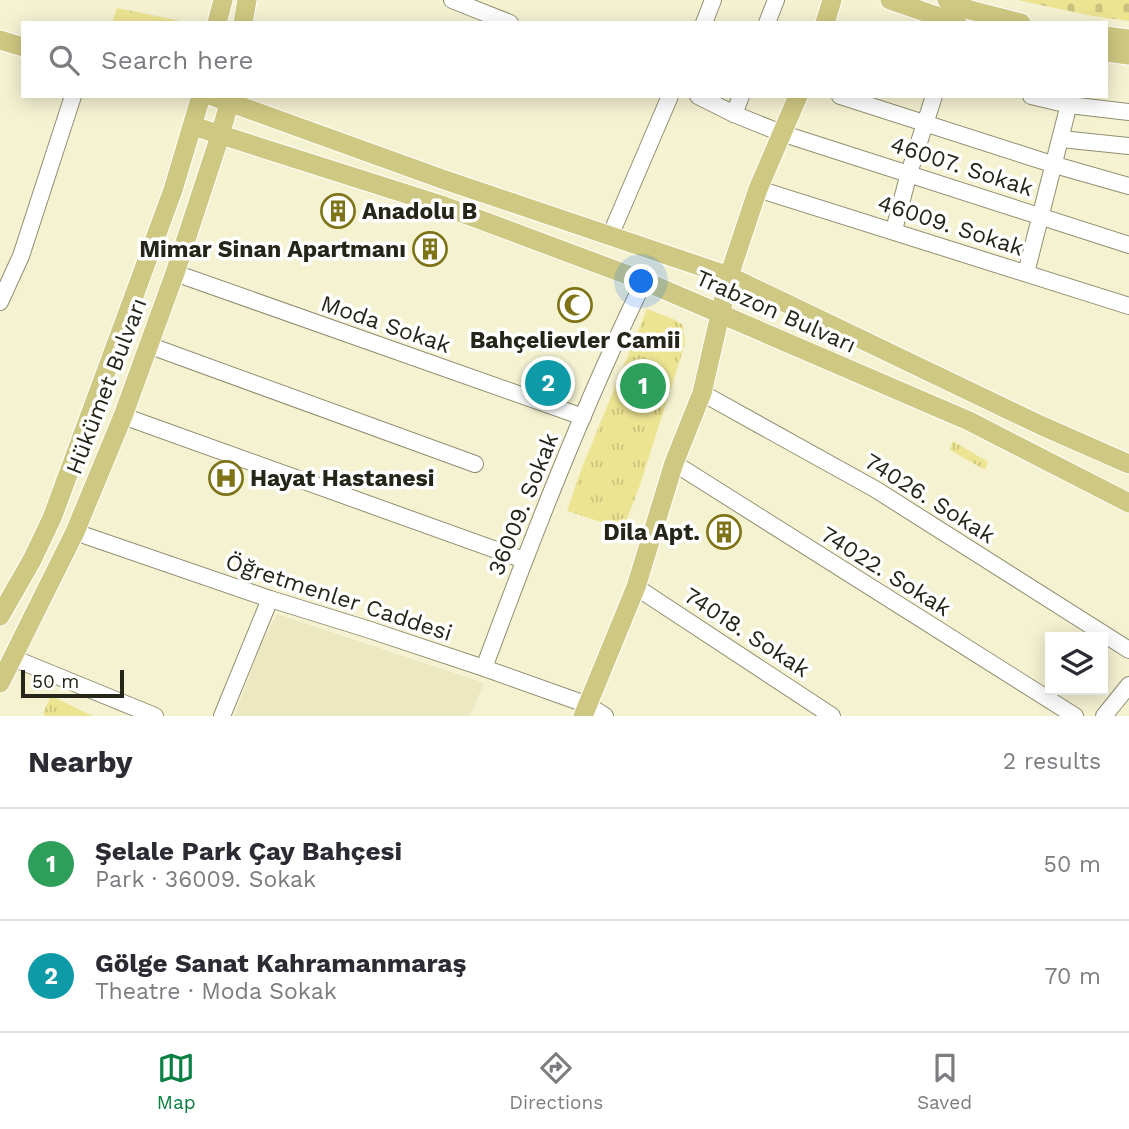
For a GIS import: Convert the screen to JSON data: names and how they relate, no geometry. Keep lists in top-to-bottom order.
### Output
{
  "streets": {
    "main road": ["Trabzon Bulvarı", "Hükümet Bulvarı"],
    "street": [
      "46007. Sokak",
      "46009. Sokak",
      "Moda Sokak",
      "74026. Sokak",
      "36009. Sokak",
      "74022. Sokak",
      "Öğretmenler Caddesi",
      "74018. Sokak"
    ]
  },
  "crossings": [
    ["Trabzon Bulvarı", "Hükümet Bulvarı"],
    ["Trabzon Bulvarı", "36009. Sokak"],
    ["Moda Sokak", "Hükümet Bulvarı"],
    ["Moda Sokak", "36009. Sokak"],
    ["Hükümet Bulvarı", "Öğretmenler Caddesi"],
    ["36009. Sokak", "Öğretmenler Caddesi"]
  ],
  "places": {
    "building": ["Anadolu B", "Mimar Sinan Apartmanı", "Dila Apt."],
    "mosque": ["Bahçelievler Camii"],
    "hospital": ["Hayat Hastanesi"]
  },
  "scale_bar": "50 m",
  "page": {
    "search": "Search here",
    "pins": ["2", "1"],
    "scale": "50 m",
    "heading": ["Nearby", "2 results"],
    "list": [
      {
        "mark": "1",
        "name": "Şelale Park Çay Bahçesi",
        "note": "Park · 36009. Sokak",
        "value": "50 m"
      },
      {
        "mark": "2",
        "name": "Gölge Sanat Kahramanmaraş",
        "note": "Theatre · Moda Sokak",
        "value": "70 m"
      }
    ],
    "nav": ["Map", "Directions", "Saved"]
  }
}
